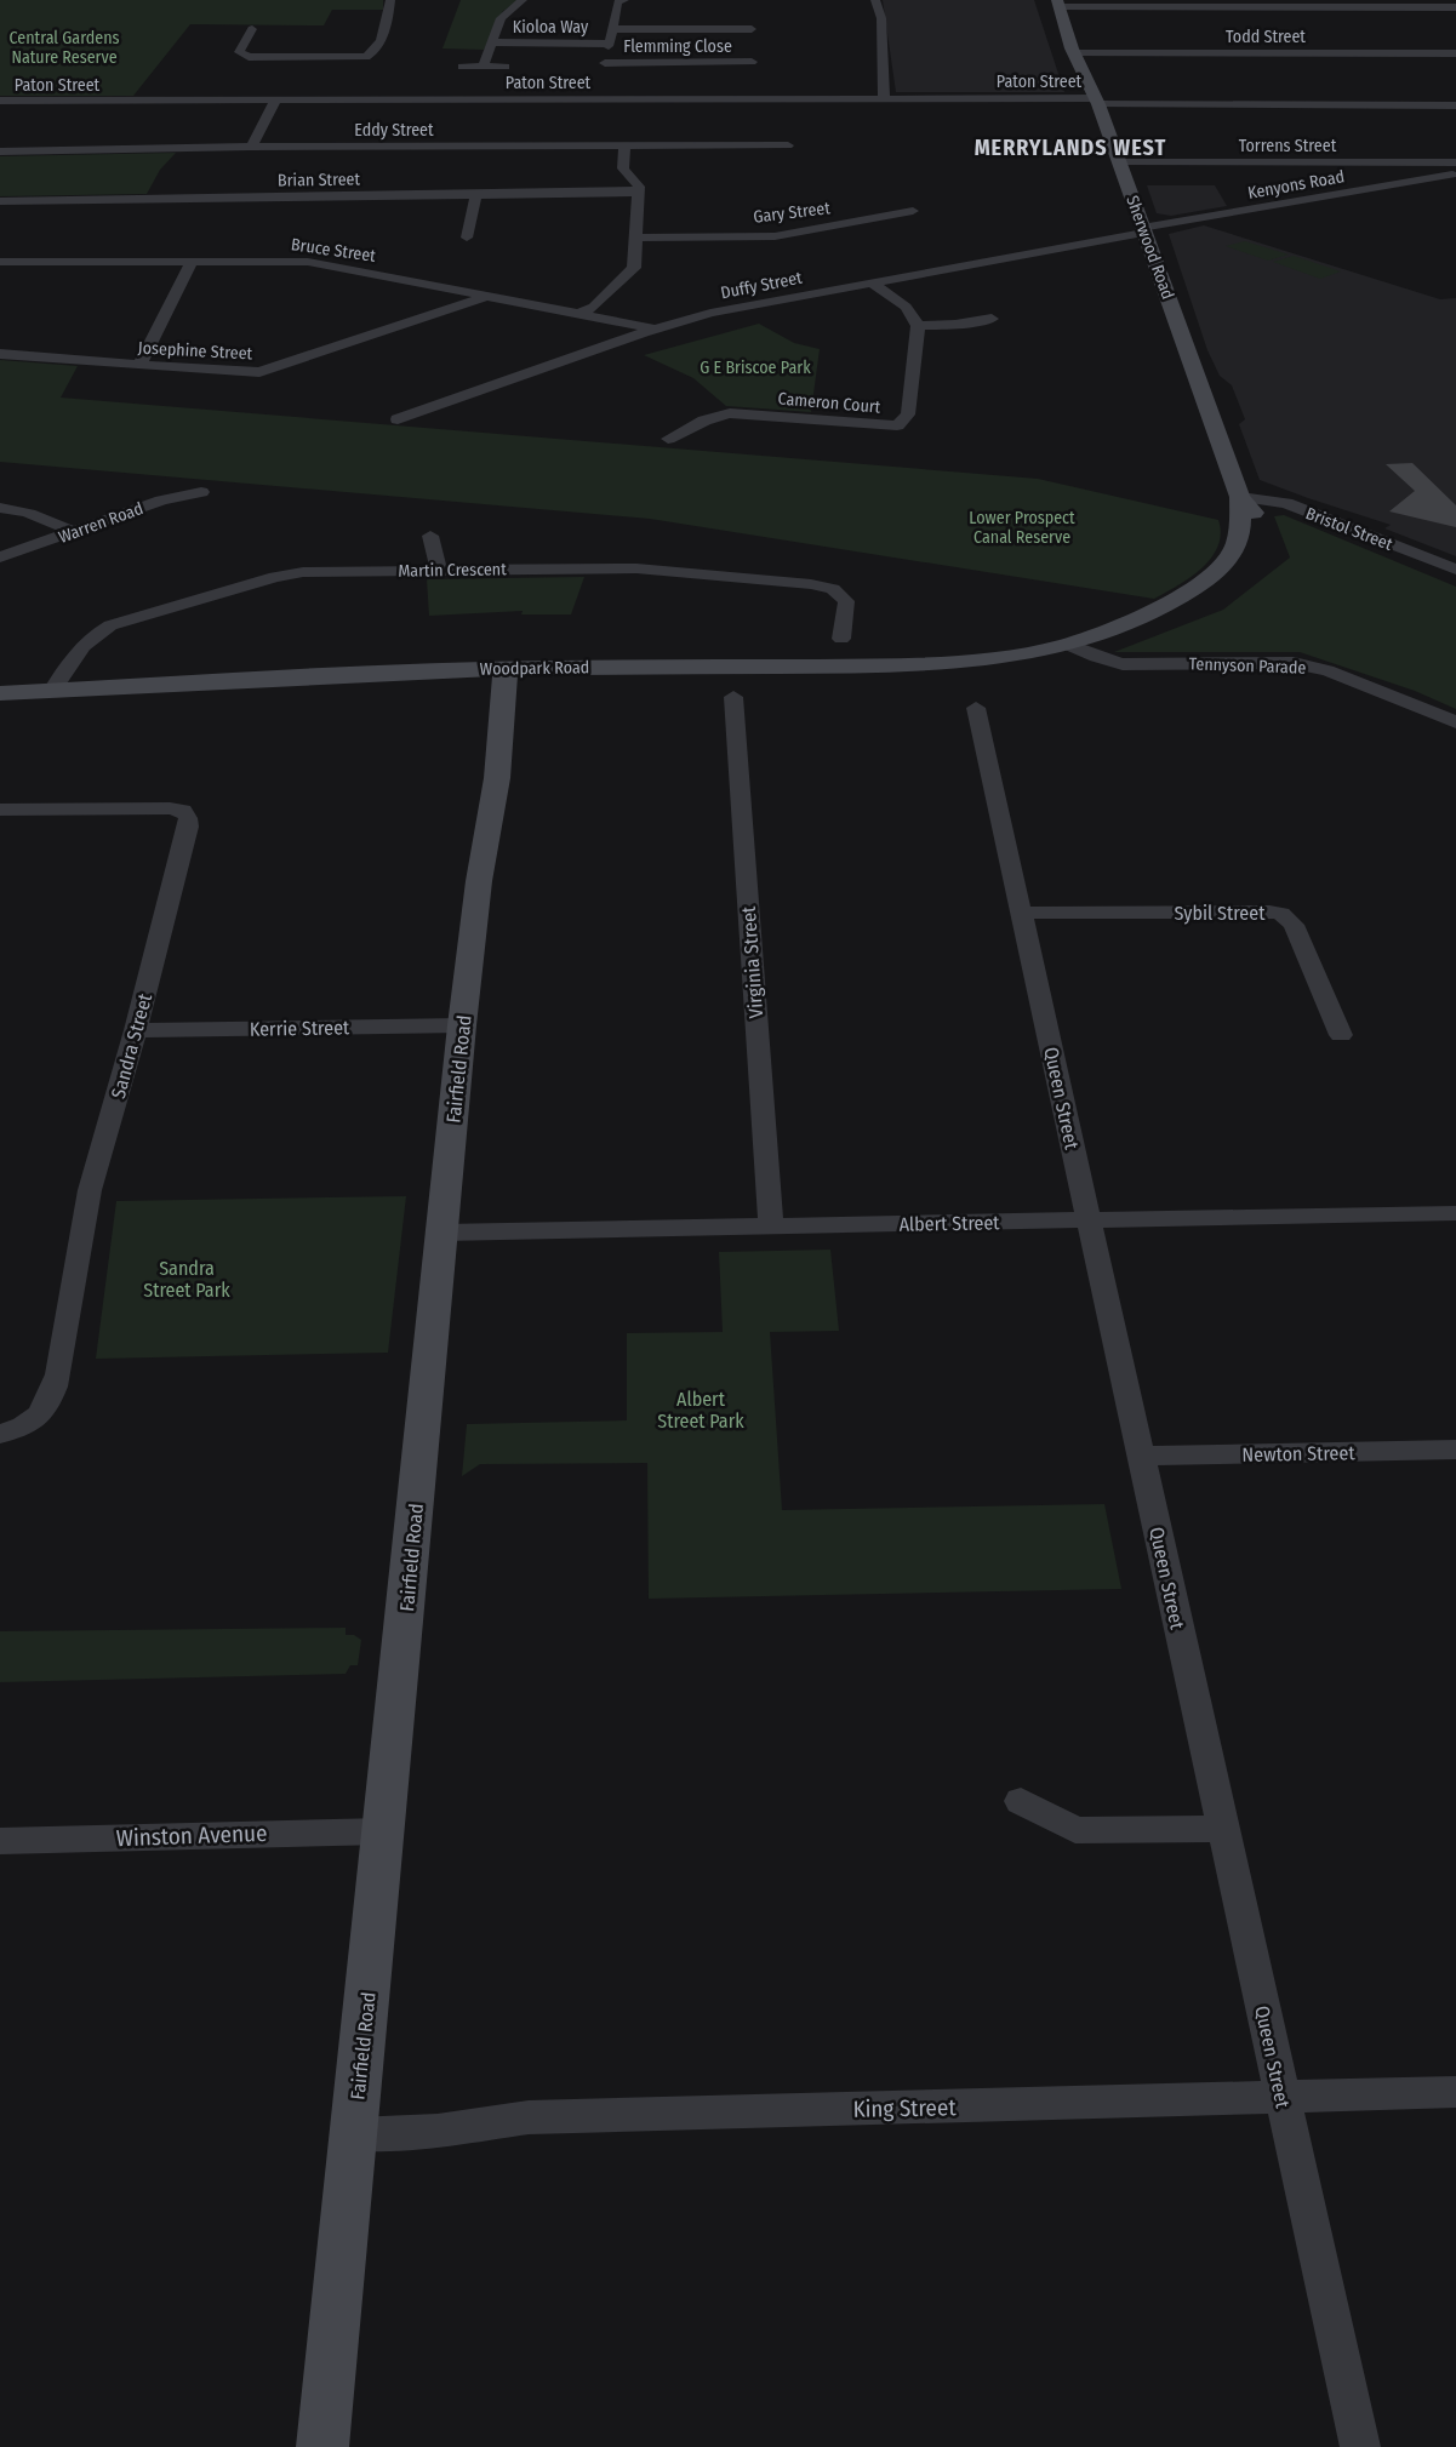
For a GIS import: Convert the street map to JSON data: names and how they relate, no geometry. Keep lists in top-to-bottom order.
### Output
{
  "streets": {
    "main road": ["Sherwood Road", "Woodpark Road", "Fairfield Road"],
    "street": [
      "Kioloa Way",
      "Todd Street",
      "Flemming Close",
      "Paton Street",
      "Eddy Street",
      "Torrens Street",
      "Brian Street",
      "Kenyons Road",
      "Gary Street",
      "Bruce Street",
      "Duffy Street",
      "Josephine Street",
      "Cameron Court",
      "Warren Road",
      "Bristol Street",
      "Martin Crescent",
      "Tennyson Parade",
      "Sybil Street",
      "Virginia Street",
      "Kerrie Street",
      "Sandra Street",
      "Queen Street",
      "Albert Street",
      "Newton Street",
      "Winston Avenue",
      "King Street"
    ]
  },
  "crossings": [
    ["Todd Street", "Sherwood Road"],
    ["Paton Street", "Sherwood Road"],
    ["Torrens Street", "Sherwood Road"],
    ["Kenyons Road", "Sherwood Road"],
    ["Kenyons Road", "Duffy Street"],
    ["Sherwood Road", "Duffy Street"],
    ["Sherwood Road", "Bristol Street"],
    ["Sherwood Road", "Tennyson Parade"],
    ["Sherwood Road", "Woodpark Road"],
    ["Bruce Street", "Duffy Street"],
    ["Bruce Street", "Josephine Street"],
    ["Martin Crescent", "Woodpark Road"],
    ["Tennyson Parade", "Woodpark Road"],
    ["Woodpark Road", "Fairfield Road"],
    ["Sybil Street", "Queen Street"],
    ["Virginia Street", "Albert Street"],
    ["Kerrie Street", "Sandra Street"],
    ["Kerrie Street", "Fairfield Road"],
    ["Fairfield Road", "Albert Street"],
    ["Fairfield Road", "Winston Avenue"],
    ["Fairfield Road", "King Street"],
    ["Queen Street", "Albert Street"],
    ["Queen Street", "Newton Street"],
    ["Queen Street", "King Street"]
  ],
  "districts": ["MERRYLANDS WEST"],
  "parks": [
    "Central Gardens Nature Reserve",
    "G E Briscoe Park",
    "Lower Prospect Canal Reserve",
    "Sandra Street Park",
    "Albert Street Park"
  ]
}
